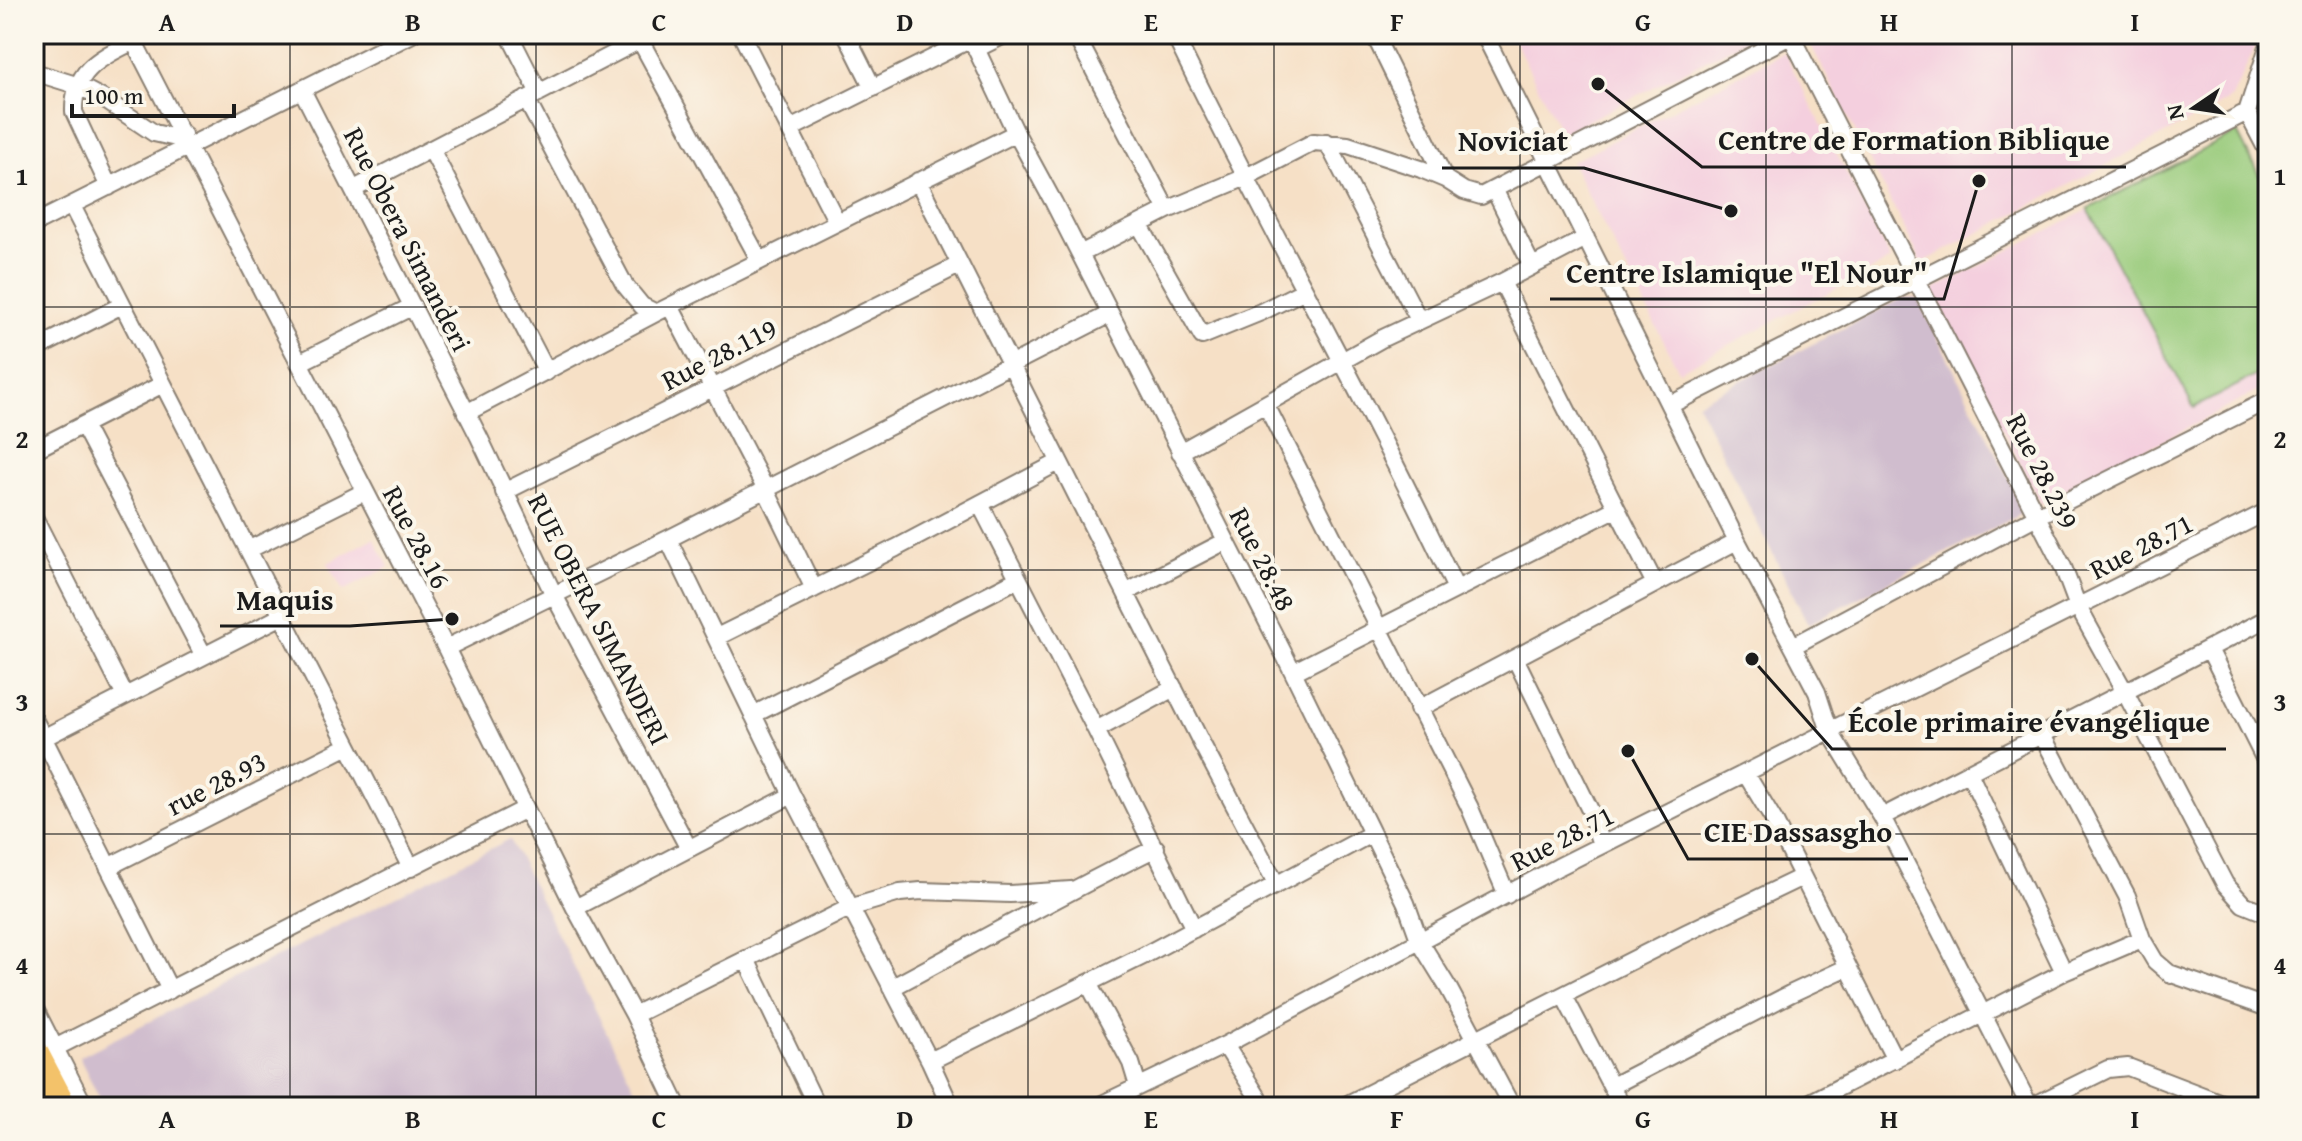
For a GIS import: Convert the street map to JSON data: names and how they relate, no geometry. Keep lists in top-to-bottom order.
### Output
{
  "streets": {
    "street": [
      "Rue Obera Simanderi",
      "Rue 28.119",
      "Rue 28.239",
      "Rue 28.16",
      "Rue 28.71",
      "Rue 28.48",
      "RUE OBERA SIMANDERI",
      "rue 28.93"
    ]
  },
  "crossings": [
    ["Rue Obera Simanderi", "RUE OBERA SIMANDERI"],
    ["Rue 28.119", "RUE OBERA SIMANDERI"],
    ["Rue 28.239", "Rue 28.71"],
    ["Rue 28.71", "Rue 28.48"]
  ],
  "places": [
    "Centre de Formation Biblique",
    "Centre Islamique \"El Nour\"",
    "Noviciat",
    "Maquis",
    "École primaire évangélique",
    "CIE Dassasgho"
  ],
  "scale_bar": "100 m",
  "north": "left",
  "grid": {
    "columns": [
      "A",
      "B",
      "C",
      "D",
      "E",
      "F",
      "G",
      "H",
      "I"
    ],
    "rows": [
      "1",
      "2",
      "3",
      "4"
    ]
  }
}
